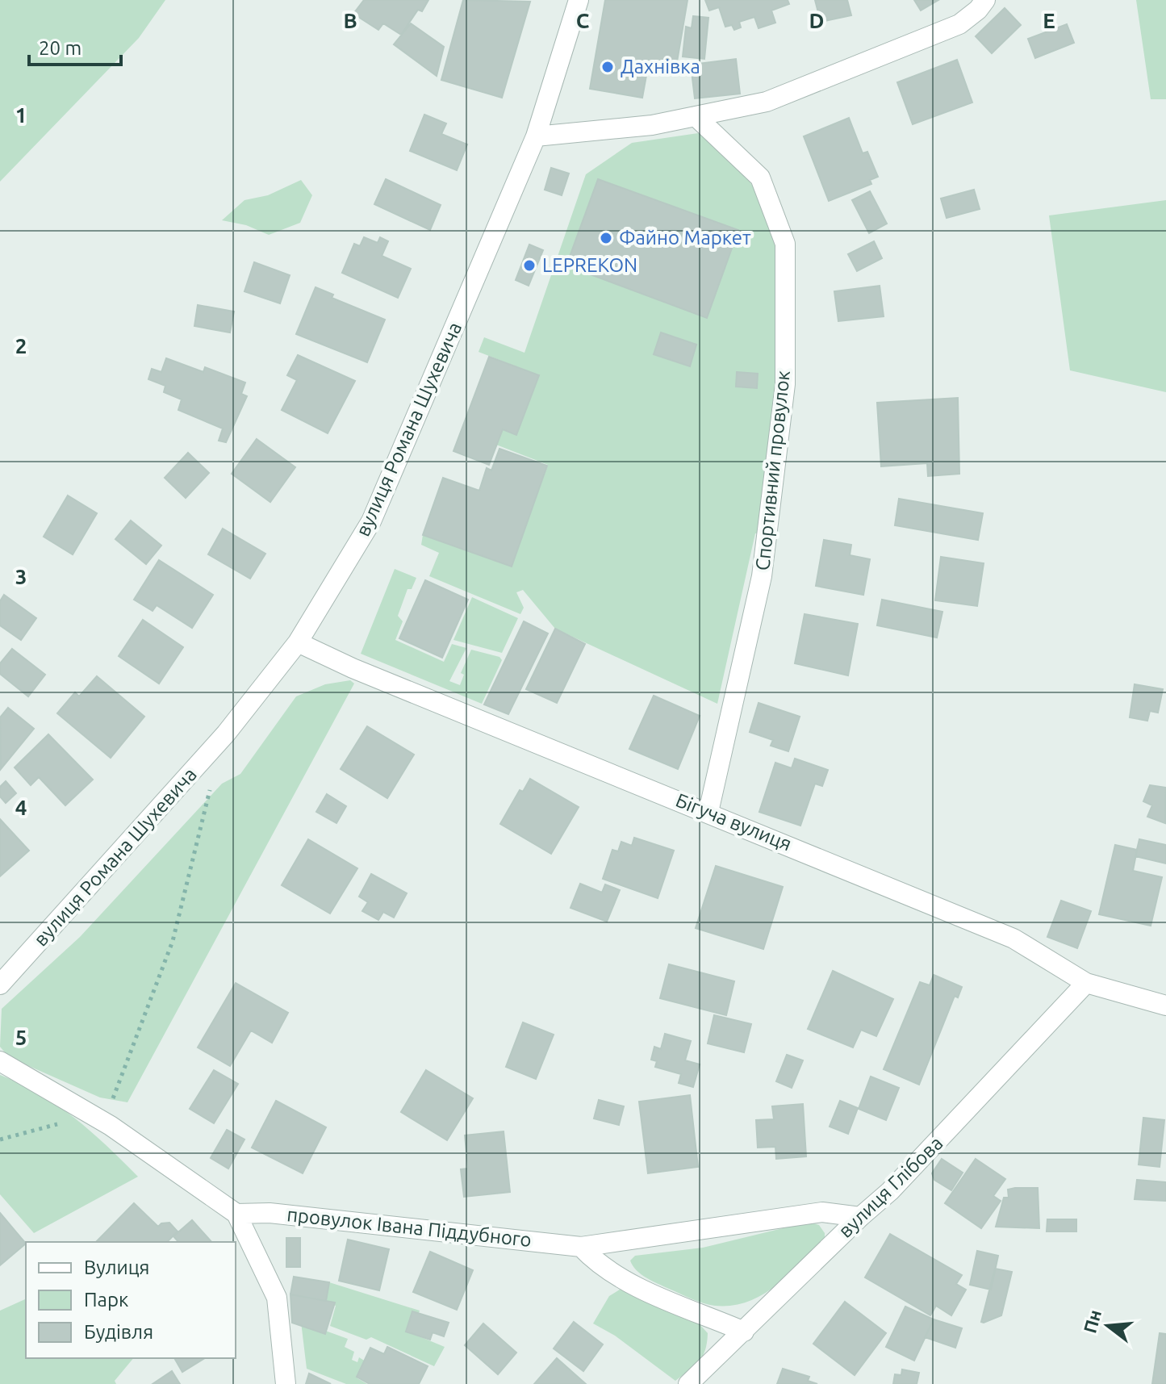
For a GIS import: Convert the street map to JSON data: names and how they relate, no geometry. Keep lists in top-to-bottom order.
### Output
{
  "streets": {
    "street": [
      "вулиця Романа Шухевича",
      "Спортивний провулок",
      "Бігуча вулиця",
      "вулиця Глібова",
      "провулок Івана Піддубного"
    ]
  },
  "crossings": [
    ["вулиця Романа Шухевича", "Бігуча вулиця"],
    ["Спортивний провулок", "Бігуча вулиця"],
    ["Бігуча вулиця", "вулиця Глібова"],
    ["вулиця Глібова", "провулок Івана Піддубного"]
  ],
  "places": ["Дахнівка", "Файно Маркет", "LEPREKON"],
  "legend": ["Вулиця", "Парк", "Будівля"],
  "scale_bar": "20 m",
  "north": "left",
  "grid": {
    "columns": [
      "B",
      "C",
      "D",
      "E"
    ],
    "rows": [
      "1",
      "2",
      "3",
      "4",
      "5"
    ]
  }
}
